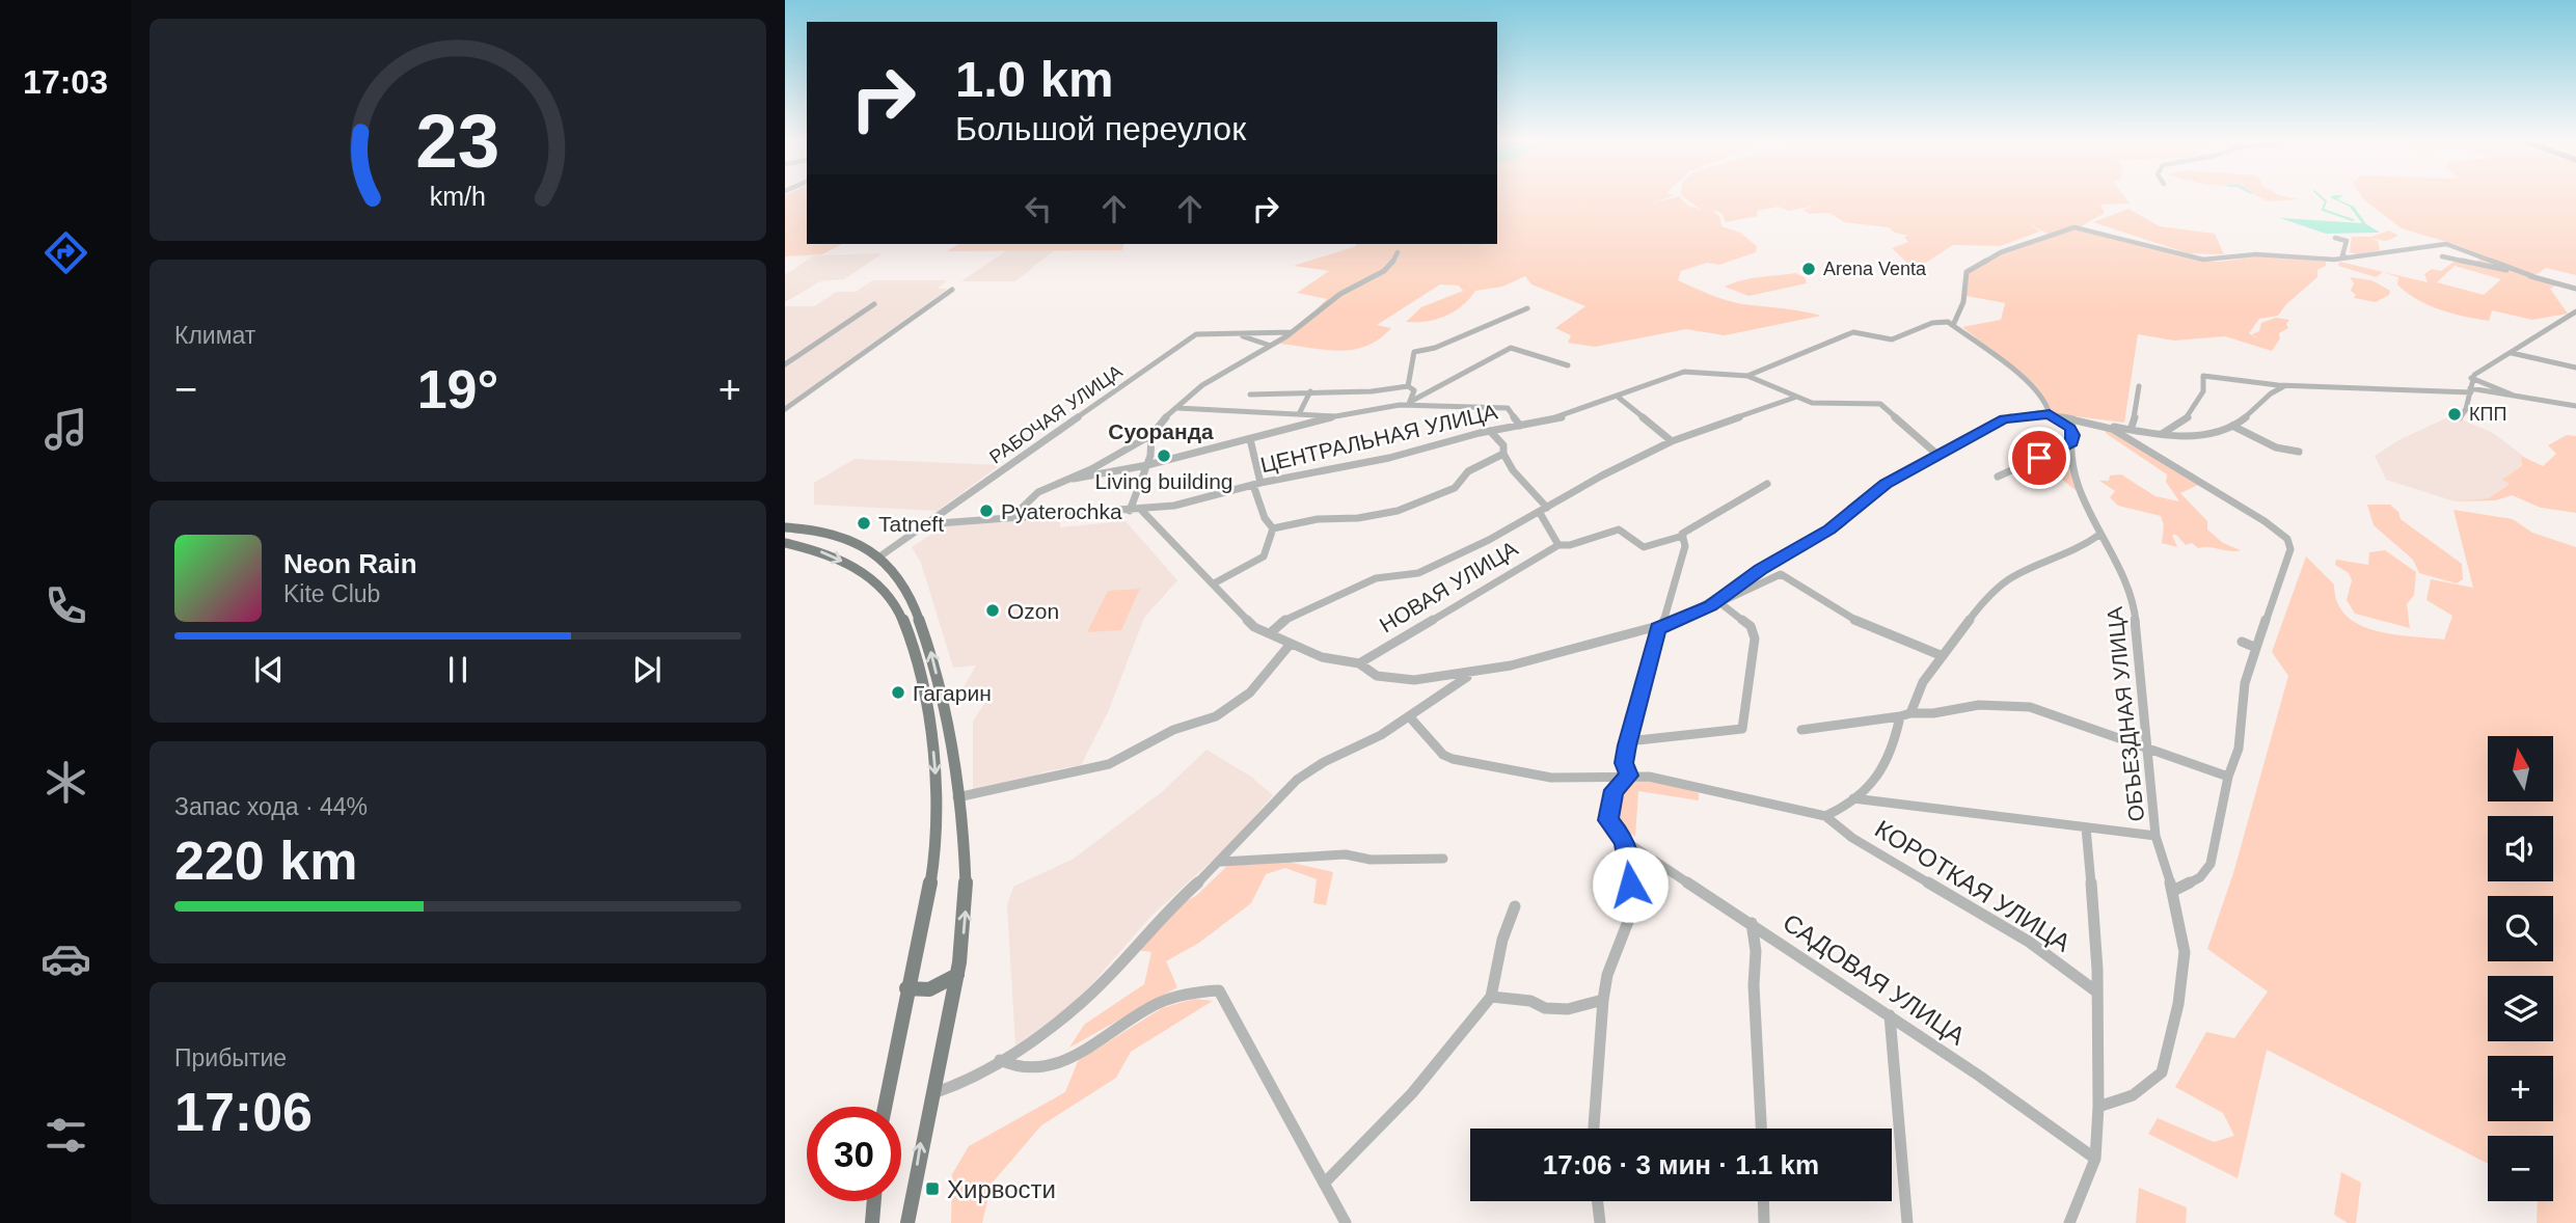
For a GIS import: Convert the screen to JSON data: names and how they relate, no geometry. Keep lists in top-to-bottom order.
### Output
{
  "streets": {
    "street": [
      "РАБОЧАЯ УЛИЦА",
      "ЦЕНТРАЛЬНАЯ УЛИЦА",
      "НОВАЯ УЛИЦА",
      "ОБЪЕЗДНАЯ УЛИЦА",
      "КОРОТКАЯ УЛИЦА",
      "САДОВАЯ УЛИЦА"
    ]
  },
  "crossings": [
    ["РАБОЧАЯ УЛИЦА", "ЦЕНТРАЛЬНАЯ УЛИЦА"]
  ],
  "districts": ["Суоранда"],
  "places": {
    "other": [
      "Arena Venta",
      "КПП",
      "Living building",
      "Pyaterochka",
      "Tatneft",
      "Ozon",
      "Гагарин"
    ],
    "transit": ["Хирвости"]
  },
  "north": "top",
  "page": {
    "tabs": "17:03",
    "turn": ["1.0 km", "Большой переулок"],
    "tile": [
      "Климат",
      ["Запас хода · 44%", "220 km"],
      ["Прибытие", "17:06"]
    ],
    "heat": ["−", "19°", "+"],
    "song": ["Neon Rain", "Kite Club"],
    "map_buttons": ["+", "−"],
    "limit": "30",
    "trip": "17:06 · 3 мин · 1.1 km",
    "gauge": ["23", "km/h"]
  }
}
